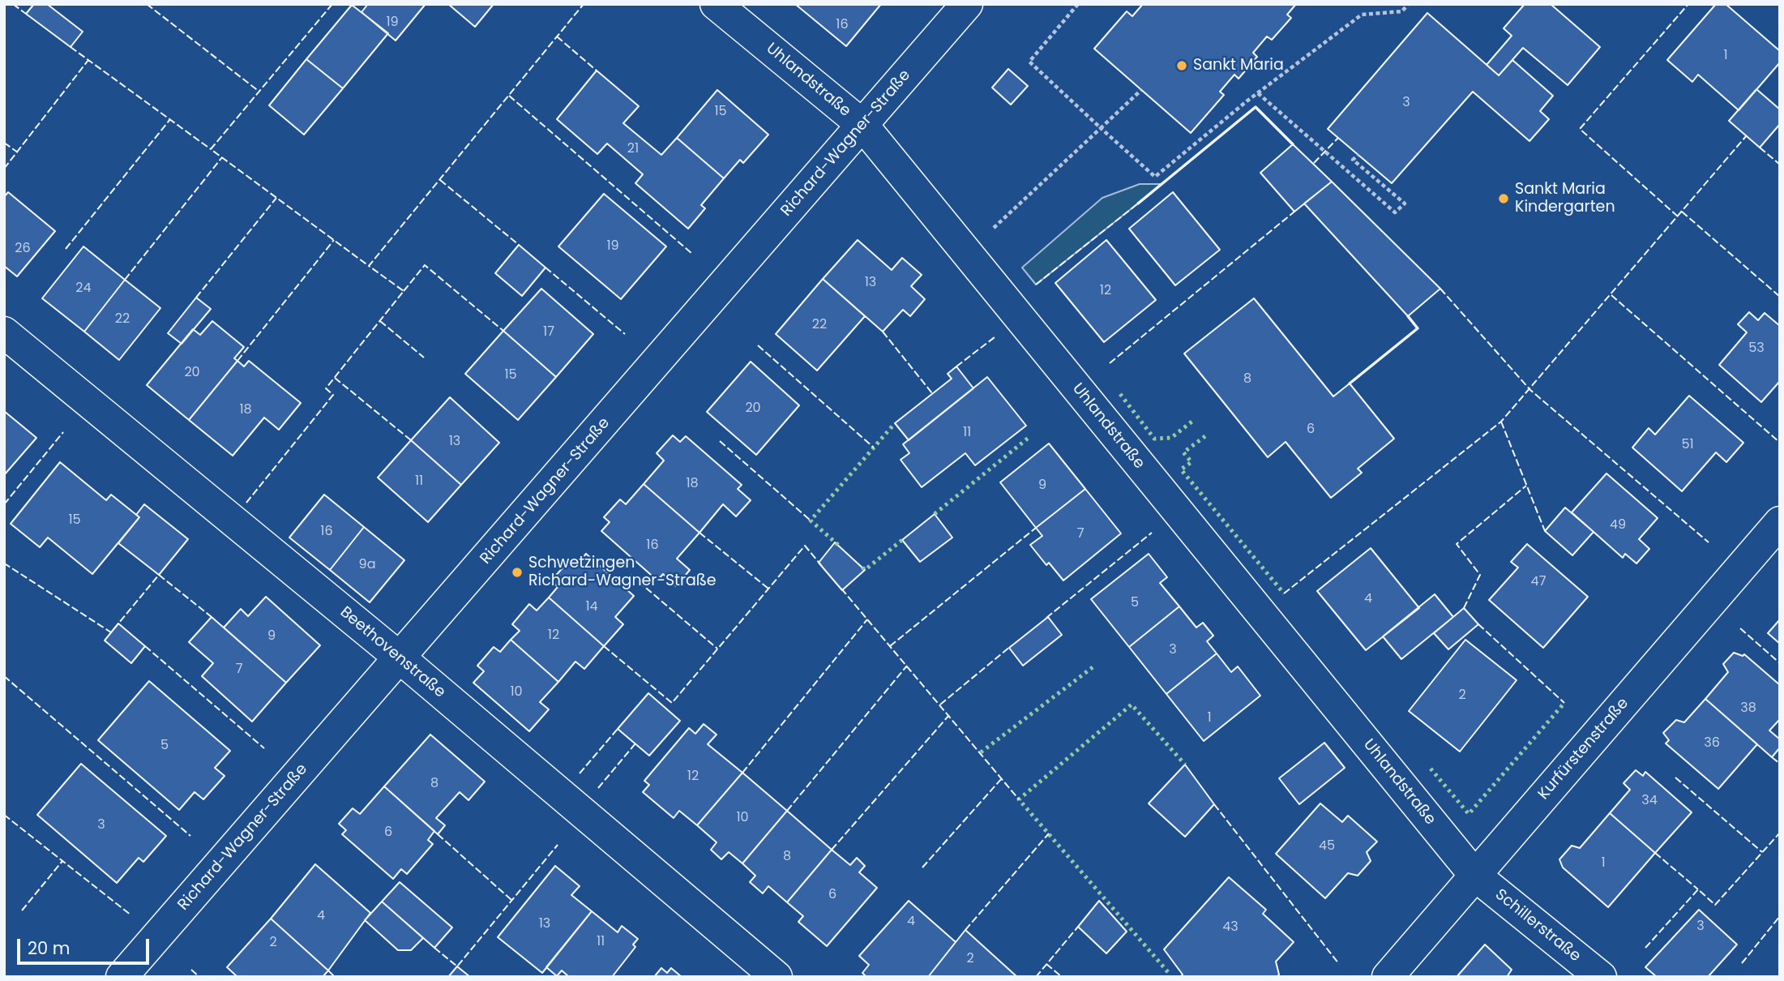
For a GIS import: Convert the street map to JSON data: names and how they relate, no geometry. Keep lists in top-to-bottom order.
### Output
{
  "streets": {
    "street": [
      "Uhlandstraße",
      "Richard-Wagner-Straße",
      "Beethovenstraße",
      "Kurfürstenstraße",
      "Schillerstraße"
    ]
  },
  "crossings": [
    ["Uhlandstraße", "Richard-Wagner-Straße"],
    ["Uhlandstraße", "Kurfürstenstraße"],
    ["Uhlandstraße", "Schillerstraße"],
    ["Richard-Wagner-Straße", "Beethovenstraße"],
    ["Kurfürstenstraße", "Schillerstraße"]
  ],
  "places": ["Sankt Maria", "Sankt Maria Kindergarten", "Schwetzingen Richard-Wagner-Straße"],
  "house_numbers": [
    "19",
    "16",
    "1",
    "3",
    "15",
    "21",
    "19",
    "26",
    "13",
    "24",
    "12",
    "22",
    "22",
    "17",
    "53",
    "20",
    "15",
    "8",
    "20",
    "18",
    "6",
    "11",
    "13",
    "51",
    "11",
    "18",
    "9",
    "15",
    "49",
    "16",
    "7",
    "16",
    "9a",
    "47",
    "4",
    "5",
    "14",
    "12",
    "9",
    "3",
    "7",
    "10",
    "2",
    "38",
    "1",
    "36",
    "5",
    "12",
    "8",
    "34",
    "10",
    "3",
    "6",
    "45",
    "8",
    "1",
    "6",
    "4",
    "4",
    "13",
    "3",
    "43",
    "11",
    "2",
    "2"
  ],
  "scale_bar": "20 m"
}
